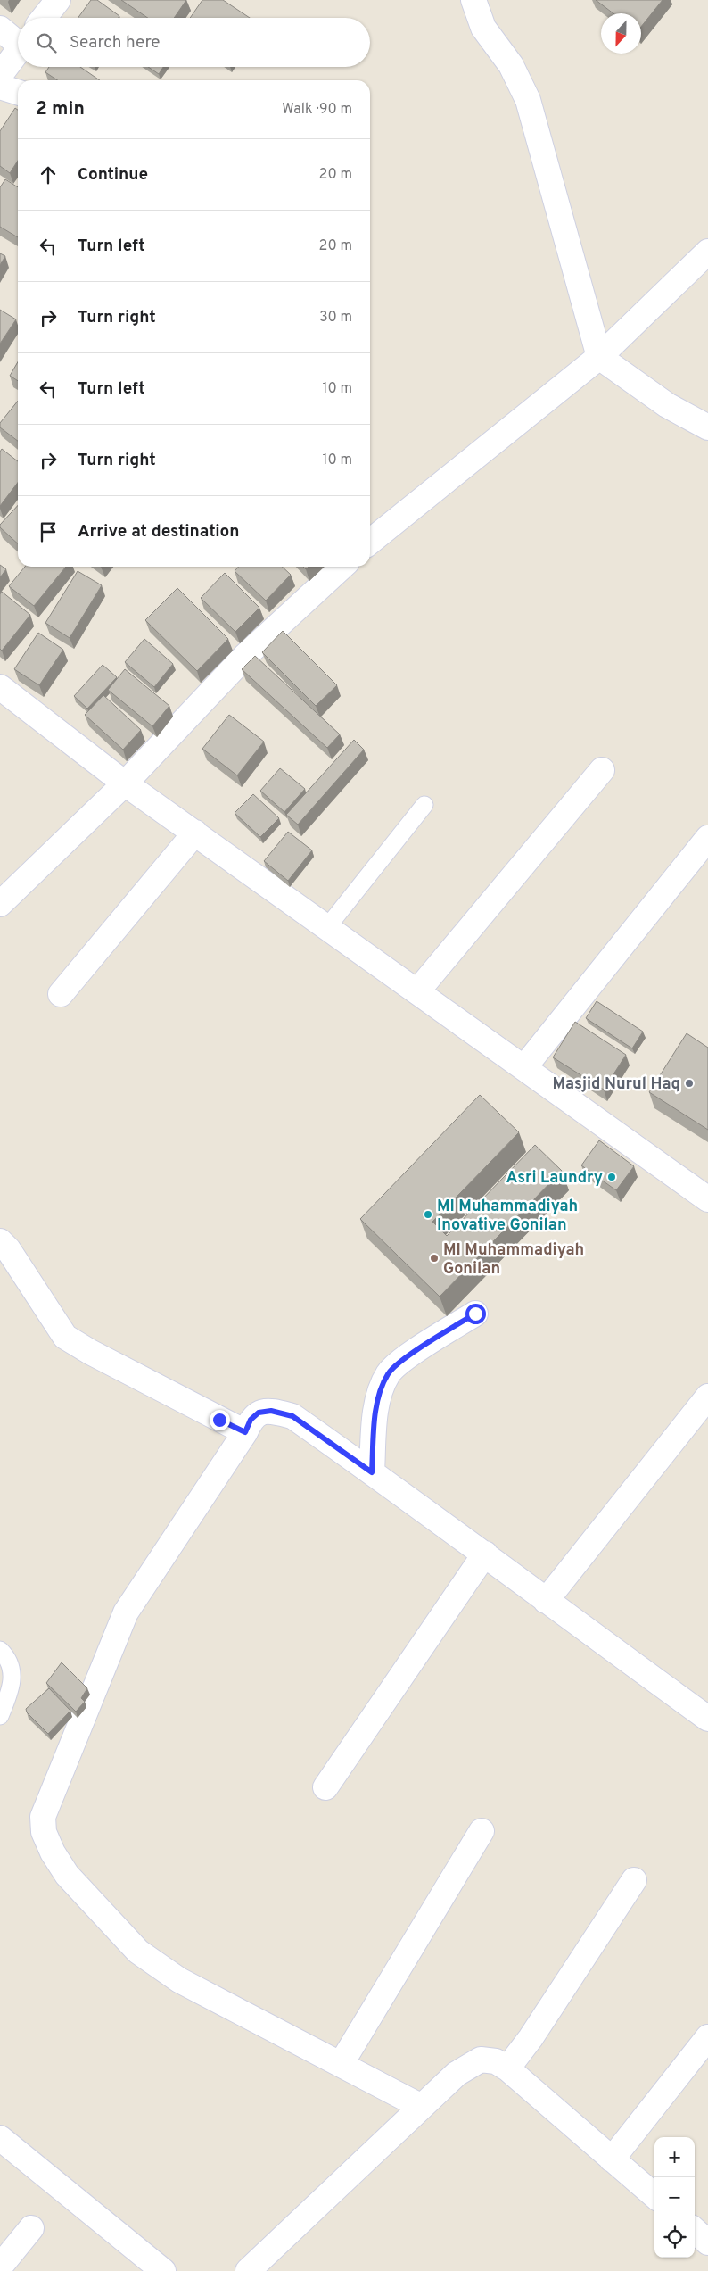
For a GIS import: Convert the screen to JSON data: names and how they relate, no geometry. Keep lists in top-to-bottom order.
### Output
{
  "places": [
    "Masjid Nurul Haq",
    "Asri Laundry",
    "MI Muhammadiyah Inovative Gonilan",
    "MI Muhammadiyah Gonilan"
  ],
  "north": "bottom",
  "page": {
    "search": "Search here",
    "heading": ["2 min", "Walk · 90 m"],
    "list": [
      ["Continue", "20 m"],
      ["Turn left", "20 m"],
      ["Turn right", "30 m"],
      ["Turn left", "10 m"],
      ["Turn right", "10 m"],
      "Arrive at destination"
    ],
    "map_buttons": ["+", "−"]
  }
}
